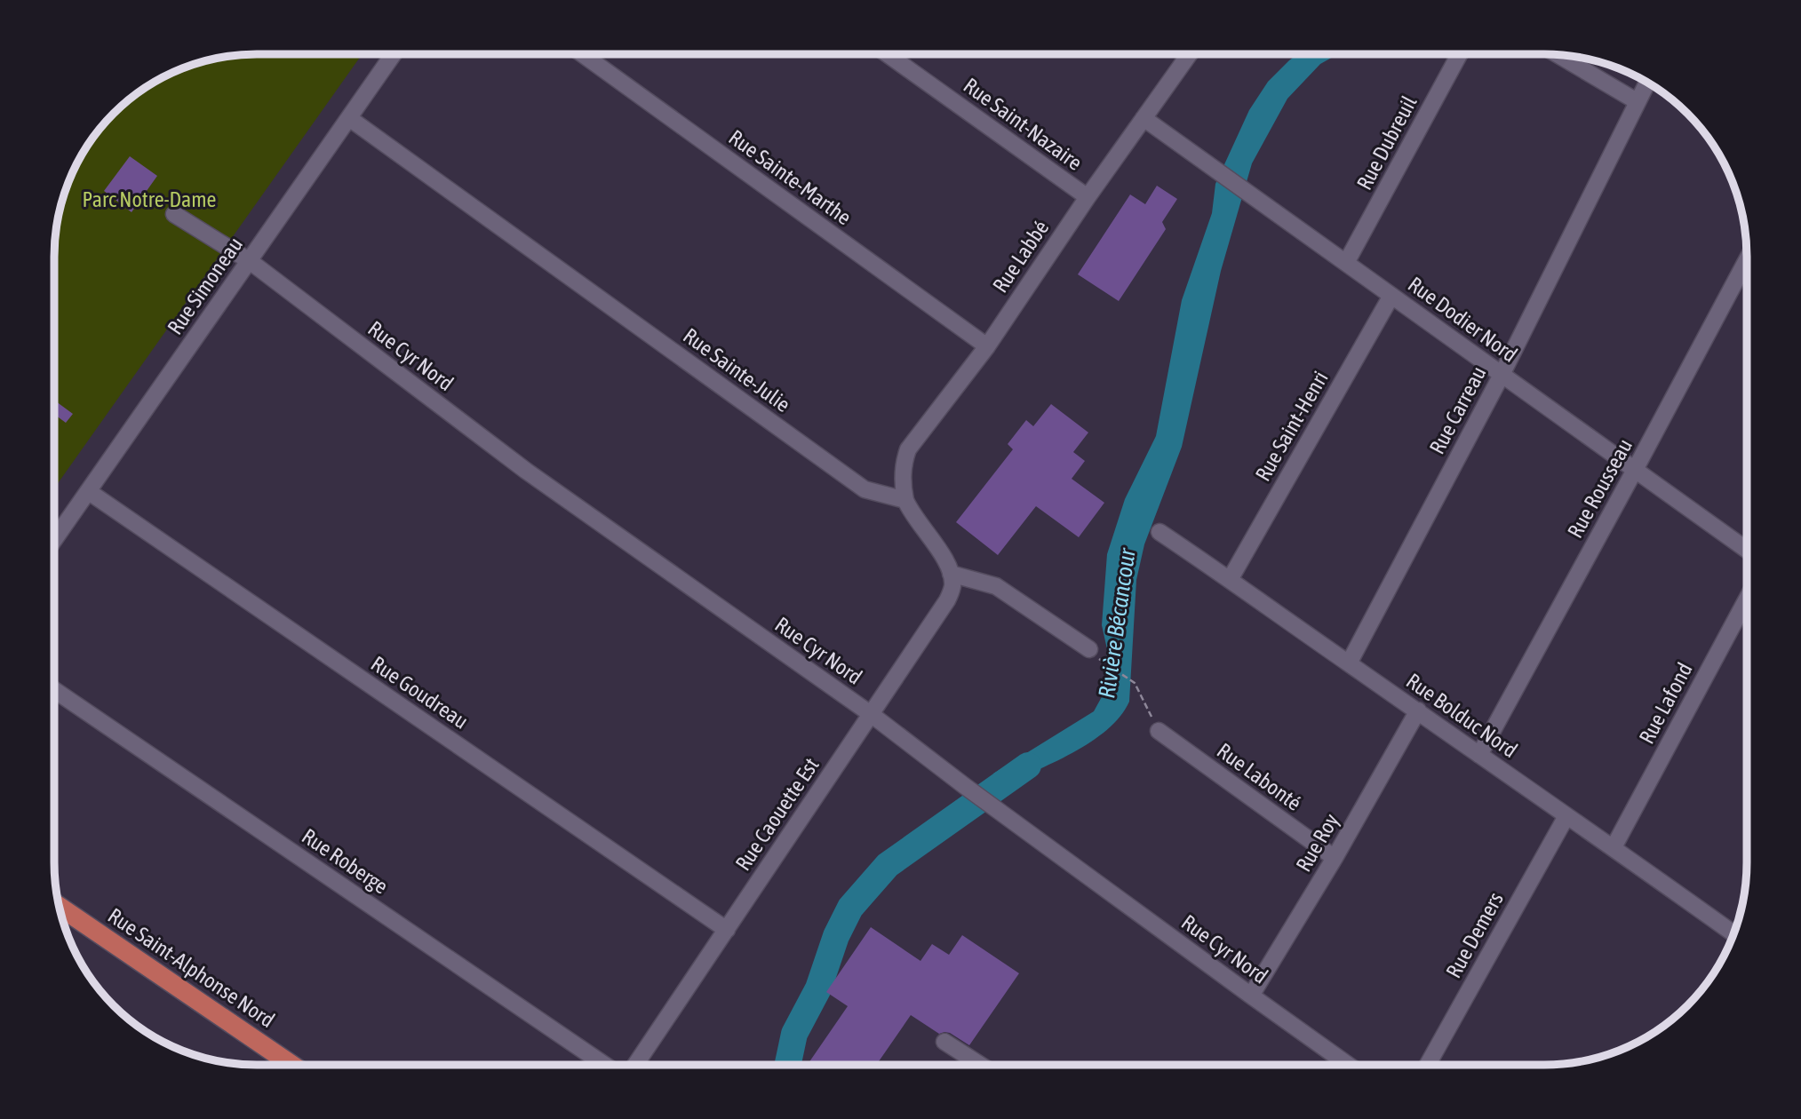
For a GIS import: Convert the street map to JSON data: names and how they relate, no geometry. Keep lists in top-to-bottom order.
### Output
{
  "streets": {
    "main road": ["Rue Saint-Alphonse Nord"],
    "street": [
      "Rue Saint-Nazaire",
      "Rue Dubreuil",
      "Rue Sainte-Marthe",
      "Rue Labbé",
      "Rue Simoneau",
      "Rue Dodier Nord",
      "Rue Cyr Nord",
      "Rue Sainte-Julie",
      "Rue Carreau",
      "Rue Saint-Henri",
      "Rue Rousseau",
      "Rue Goudreau",
      "Rue Lafond",
      "Rue Bolduc Nord",
      "Rue Labonté",
      "Rue Caouette Est",
      "Rue Roy",
      "Rue Roberge",
      "Rue Demers"
    ]
  },
  "crossings": [
    ["Rue Saint-Nazaire", "Rue Labbé"],
    ["Rue Dubreuil", "Rue Dodier Nord"],
    ["Rue Sainte-Marthe", "Rue Labbé"],
    ["Rue Labbé", "Rue Dodier Nord"],
    ["Rue Labbé", "Rue Sainte-Julie"],
    ["Rue Simoneau", "Rue Cyr Nord"],
    ["Rue Simoneau", "Rue Sainte-Julie"],
    ["Rue Simoneau", "Rue Goudreau"],
    ["Rue Dodier Nord", "Rue Carreau"],
    ["Rue Dodier Nord", "Rue Saint-Henri"],
    ["Rue Dodier Nord", "Rue Rousseau"],
    ["Rue Cyr Nord", "Rue Caouette Est"],
    ["Rue Cyr Nord", "Rue Roy"],
    ["Rue Carreau", "Rue Bolduc Nord"],
    ["Rue Saint-Henri", "Rue Bolduc Nord"],
    ["Rue Rousseau", "Rue Bolduc Nord"],
    ["Rue Goudreau", "Rue Caouette Est"],
    ["Rue Lafond", "Rue Bolduc Nord"],
    ["Rue Bolduc Nord", "Rue Roy"],
    ["Rue Bolduc Nord", "Rue Demers"],
    ["Rue Labonté", "Rue Roy"]
  ],
  "water": ["Rivière Bécancour"],
  "parks": ["Parc Notre-Dame"]
}
